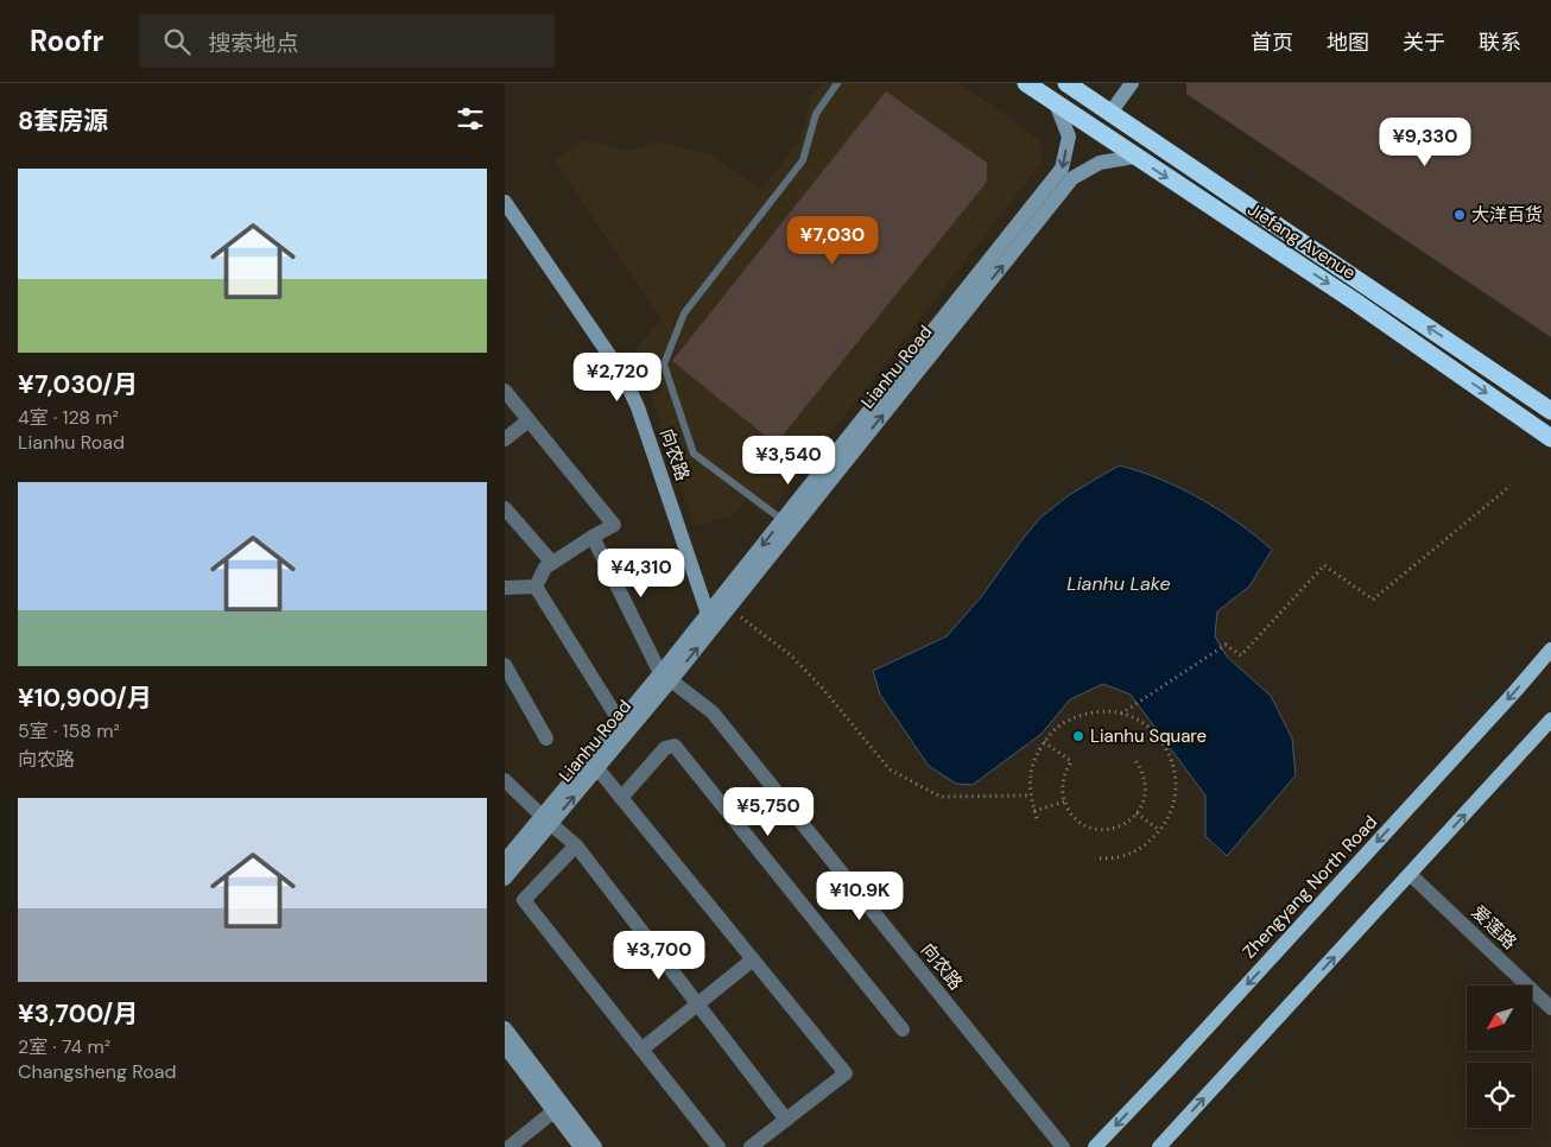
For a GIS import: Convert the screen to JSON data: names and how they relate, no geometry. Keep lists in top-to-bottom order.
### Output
{
  "streets": {
    "highway": ["Jiefang Avenue"],
    "main road": ["Zhengyang North Road"],
    "street": ["Lianhu Road", "向农路", "爱莲路"]
  },
  "crossings": [
    ["Jiefang Avenue", "Lianhu Road"],
    ["Lianhu Road", "向农路"]
  ],
  "water": ["Lianhu Lake"],
  "places": ["大洋百货", "Lianhu Square"],
  "north": "bottom left",
  "page": {
    "header": "Roofr",
    "search": "搜索地点",
    "nav": [
      "首页",
      "地图",
      "关于",
      "联系"
    ],
    "heading": "8套房源",
    "price": [
      "¥9,330",
      "¥7,030",
      "¥2,720",
      "¥3,540",
      "¥4,310",
      "¥5,750",
      "¥10.9K",
      "¥3,700"
    ],
    "list": [
      {
        "name": "¥7,030/月",
        "note": "4室 · 128 m² · Lianhu Road"
      },
      {
        "name": "¥10,900/月",
        "note": "5室 · 158 m² · 向农路"
      },
      {
        "name": "¥3,700/月",
        "note": "2室 · 74 m² · Changsheng Road"
      }
    ]
  }
}
